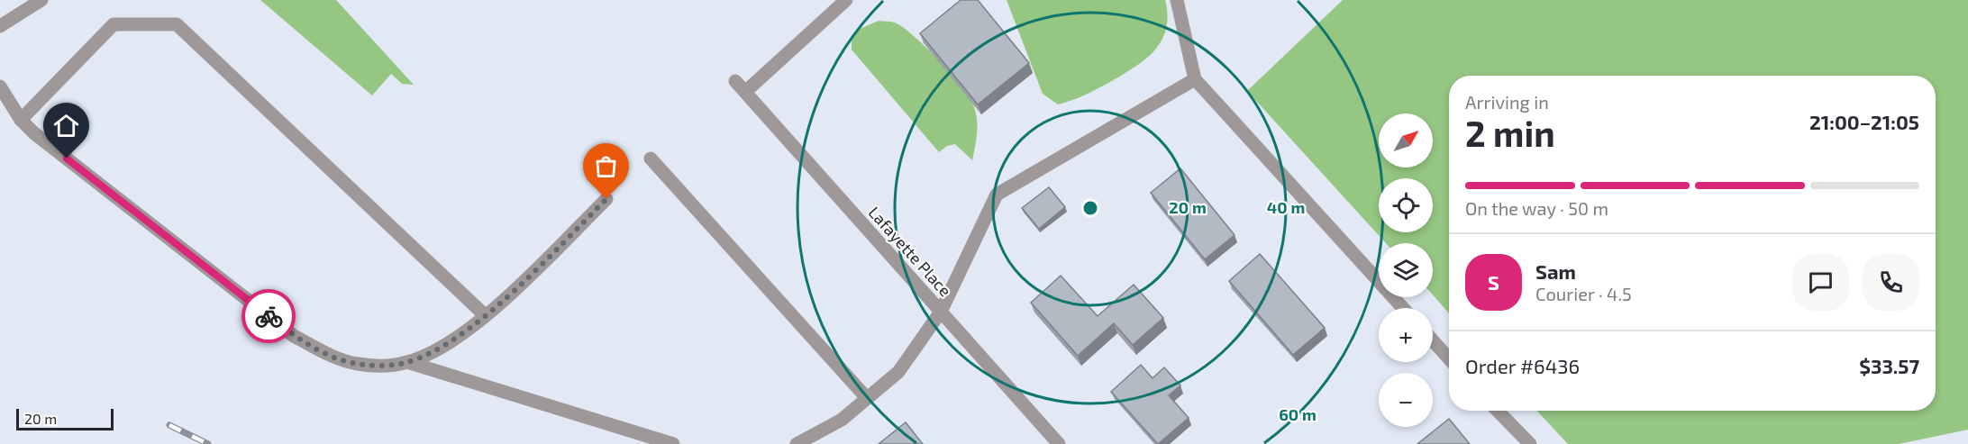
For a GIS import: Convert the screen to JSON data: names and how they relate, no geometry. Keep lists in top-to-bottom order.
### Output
{
  "streets": {
    "street": ["Lafayette Place"]
  },
  "scale_bar": "20 m",
  "north": "top right",
  "page": {
    "heading": ["2 min", "Arriving in", "21:00–21:05"],
    "panel": [
      "Sam",
      "Courier · 4.5",
      "Order #6436",
      "$33.57"
    ],
    "map_buttons": ["+", "−"],
    "bar": "On the way · 50 m",
    "round": "S",
    "scale": "20 m"
  },
  "rings": ["20 m", "40 m", "60 m"]
}
